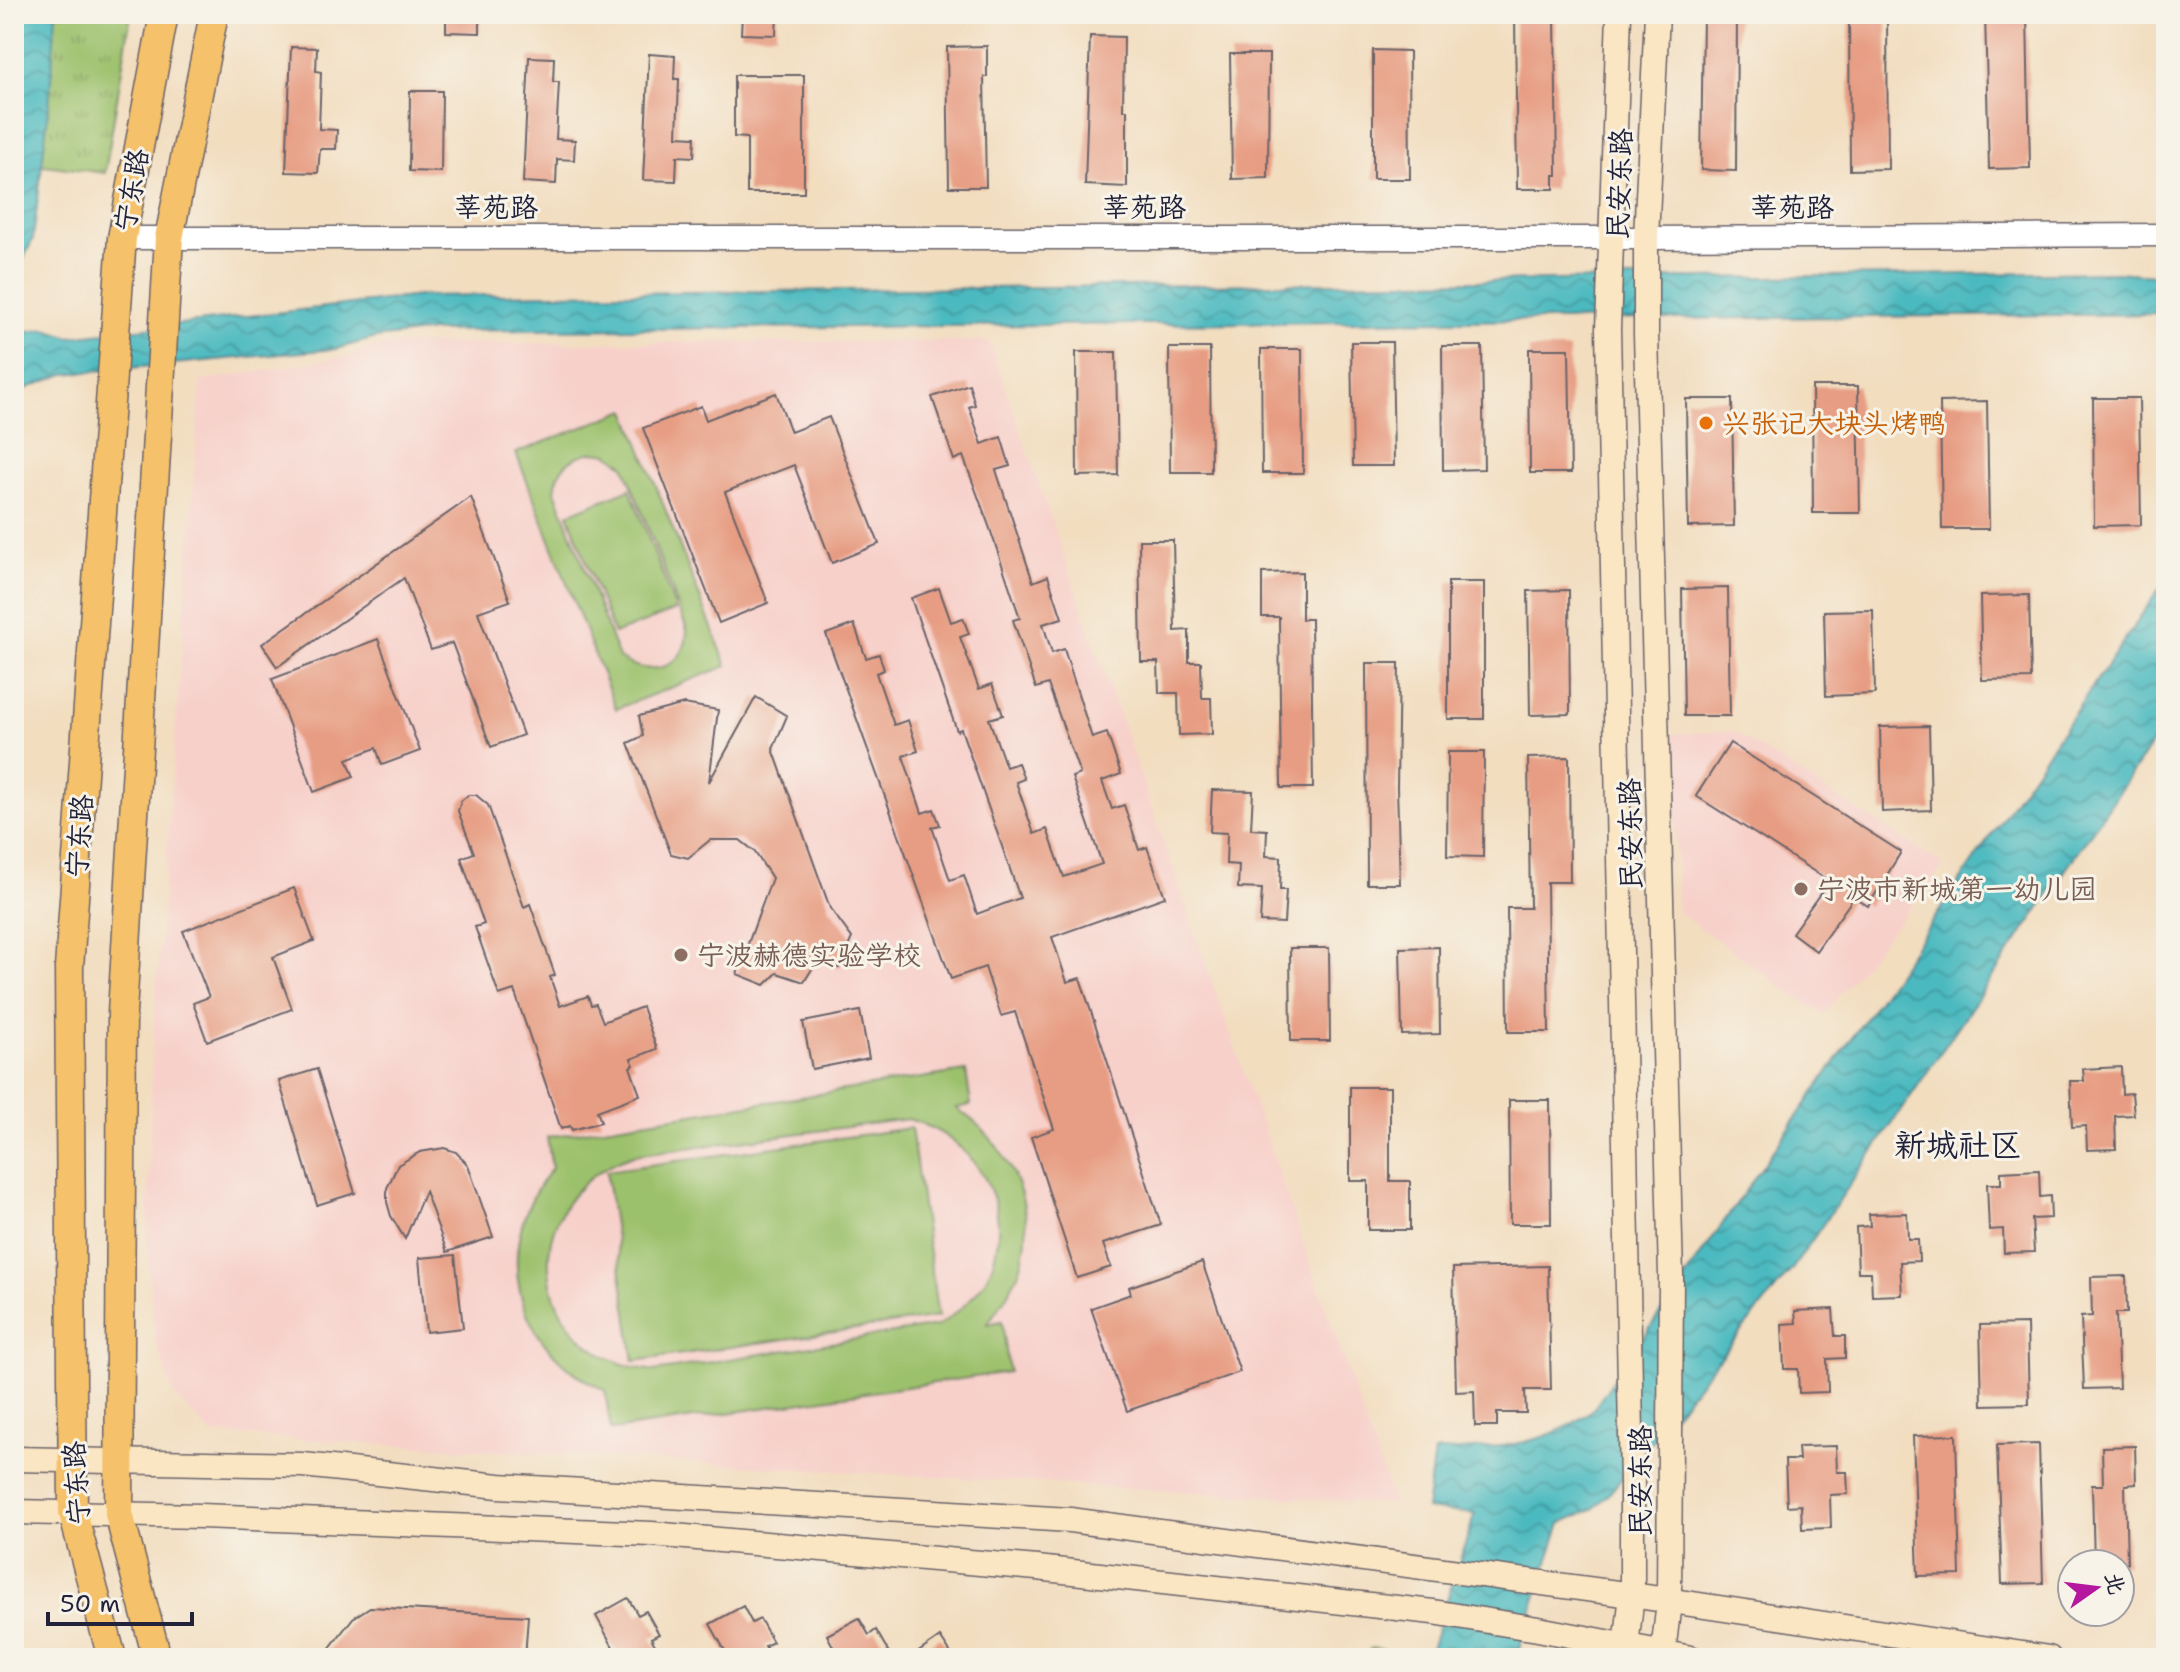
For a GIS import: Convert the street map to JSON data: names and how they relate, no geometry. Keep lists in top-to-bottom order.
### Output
{
  "streets": {
    "main road": ["民安东路", "宁东路"],
    "street": ["莘苑路"]
  },
  "crossings": [
    ["民安东路", "莘苑路"],
    ["宁东路", "莘苑路"]
  ],
  "districts": ["新城社区"],
  "places": ["兴张记大块头烤鸭", "宁波市新城第一幼儿园", "宁波赫德实验学校"],
  "scale_bar": "50 m",
  "north": "right"
}
